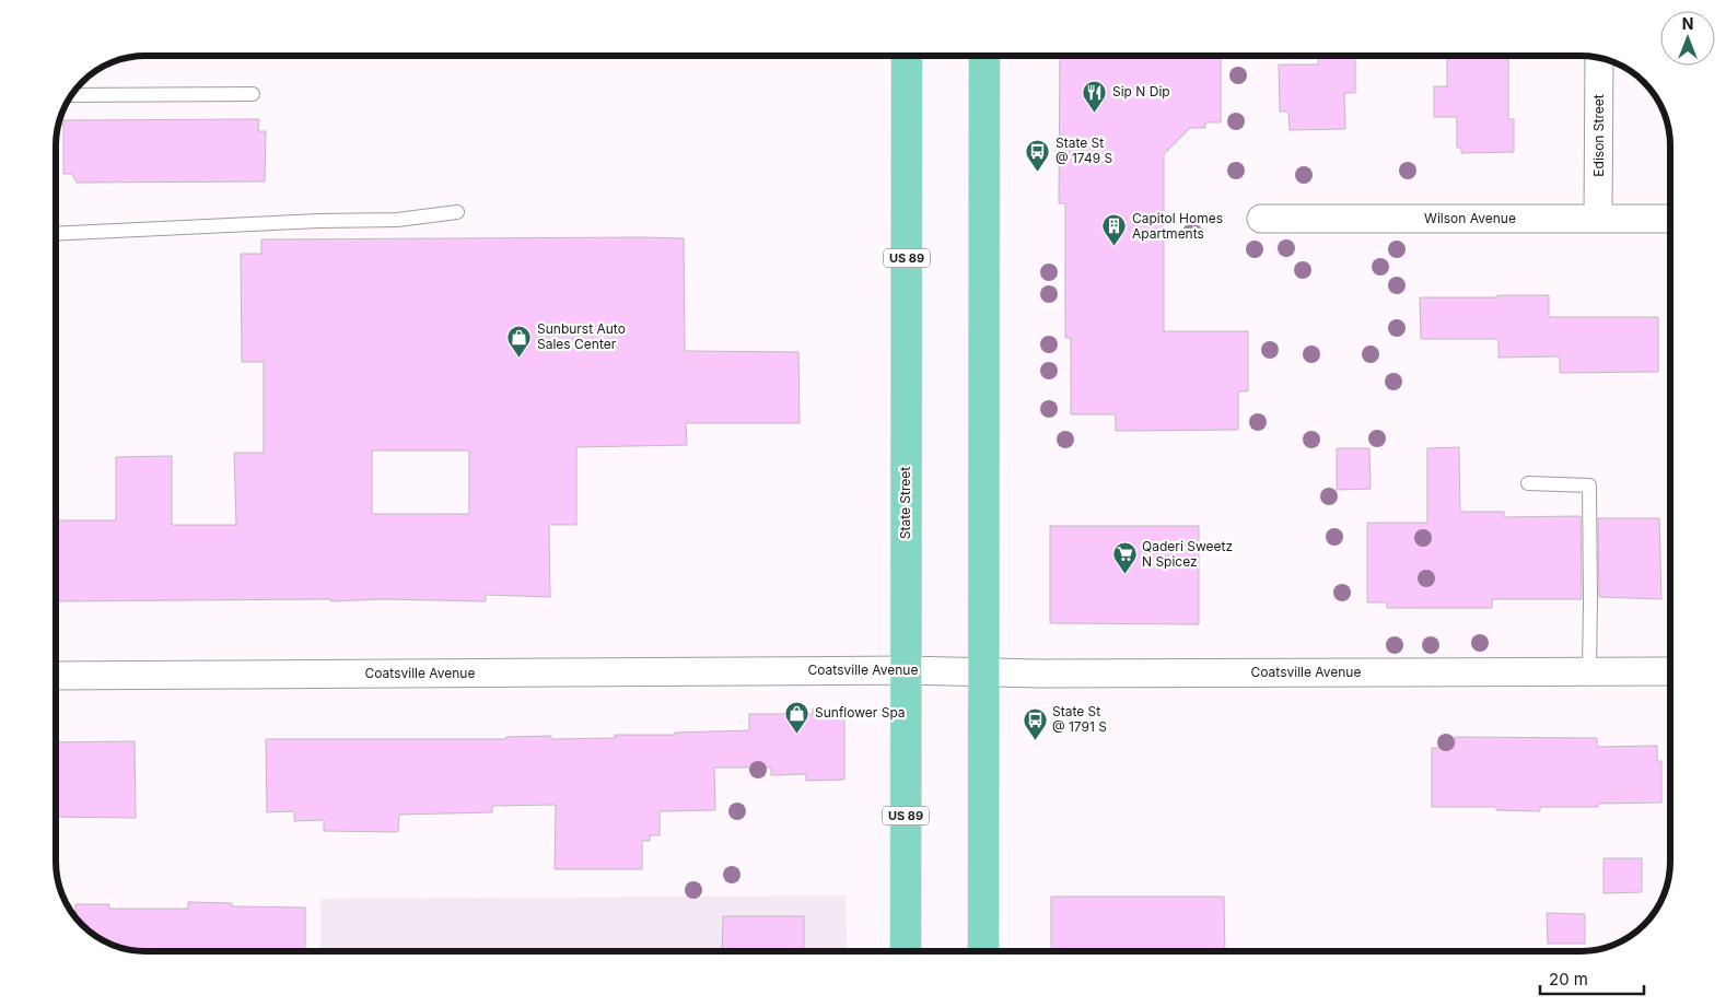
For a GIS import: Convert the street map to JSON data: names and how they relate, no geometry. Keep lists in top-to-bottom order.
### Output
{
  "streets": {
    "main road": ["US 89", "State Street"],
    "street": ["Edison Street", "Wilson Avenue", "Coatsville Avenue"]
  },
  "crossings": [
    ["Edison Street", "Wilson Avenue"],
    ["State Street", "Coatsville Avenue"]
  ],
  "places": {
    "restaurant": ["Sip N Dip"],
    "bus stop": ["State St @ 1749 S", "State St @ 1791 S"],
    "building": ["Capitol Homes Apartments"],
    "shop": ["Sunburst Auto Sales Center", "Sunflower Spa"],
    "supermarket": ["Qaderi Sweetz N Spicez"]
  },
  "scale_bar": "20 m",
  "north": "top"
}
